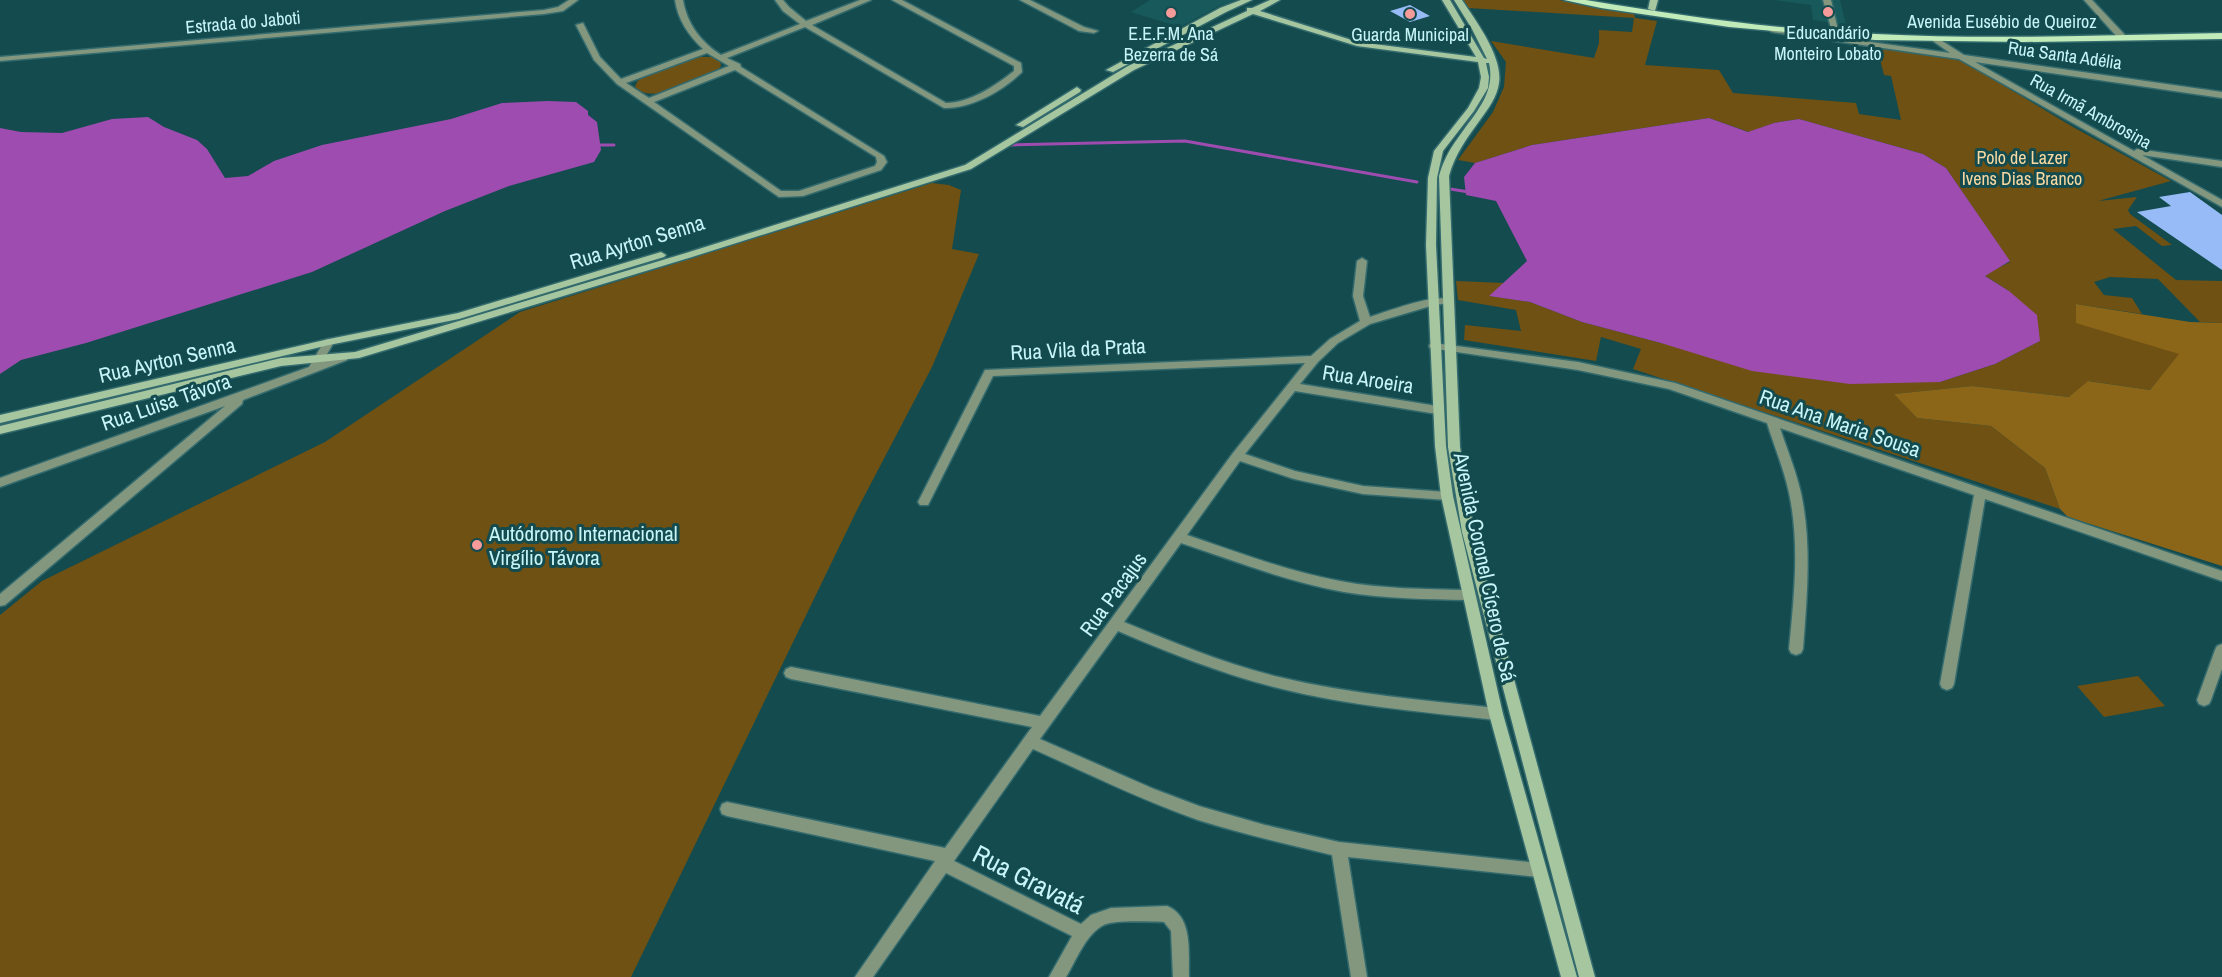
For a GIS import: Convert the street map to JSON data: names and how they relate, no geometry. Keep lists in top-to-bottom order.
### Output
{
  "streets": {
    "main road": ["Avenida Eusébio de Queiroz"],
    "street": [
      "Estrada do Jaboti",
      "Rua Santa Adélia",
      "Rua Irmã Ambrosina",
      "Rua Ayrton Senna",
      "Rua Vila da Prata",
      "Rua Aroeira",
      "Rua Luisa Távora",
      "Rua Ana Maria Sousa",
      "Avenida Coronel Cícero de Sá",
      "Rua Pacajus",
      "Rua Gravatá"
    ]
  },
  "crossings": [
    ["Avenida Eusébio de Queiroz", "Rua Santa Adélia"],
    ["Avenida Eusébio de Queiroz", "Rua Irmã Ambrosina"],
    ["Rua Santa Adélia", "Rua Irmã Ambrosina"],
    ["Rua Ayrton Senna", "Rua Luisa Távora"],
    ["Rua Vila da Prata", "Rua Pacajus"],
    ["Rua Aroeira", "Avenida Coronel Cícero de Sá"],
    ["Rua Aroeira", "Rua Pacajus"],
    ["Rua Ana Maria Sousa", "Avenida Coronel Cícero de Sá"],
    ["Avenida Coronel Cícero de Sá", "Rua Pacajus"],
    ["Rua Pacajus", "Rua Gravatá"]
  ],
  "parks": ["Polo de Lazer Ivens Dias Branco"],
  "places": [
    "Educandário Monteiro Lobato",
    "E.E.F.M. Ana Bezerra de Sá",
    "Guarda Municipal",
    "Autódromo Internacional Virgílio Távora"
  ]
}
